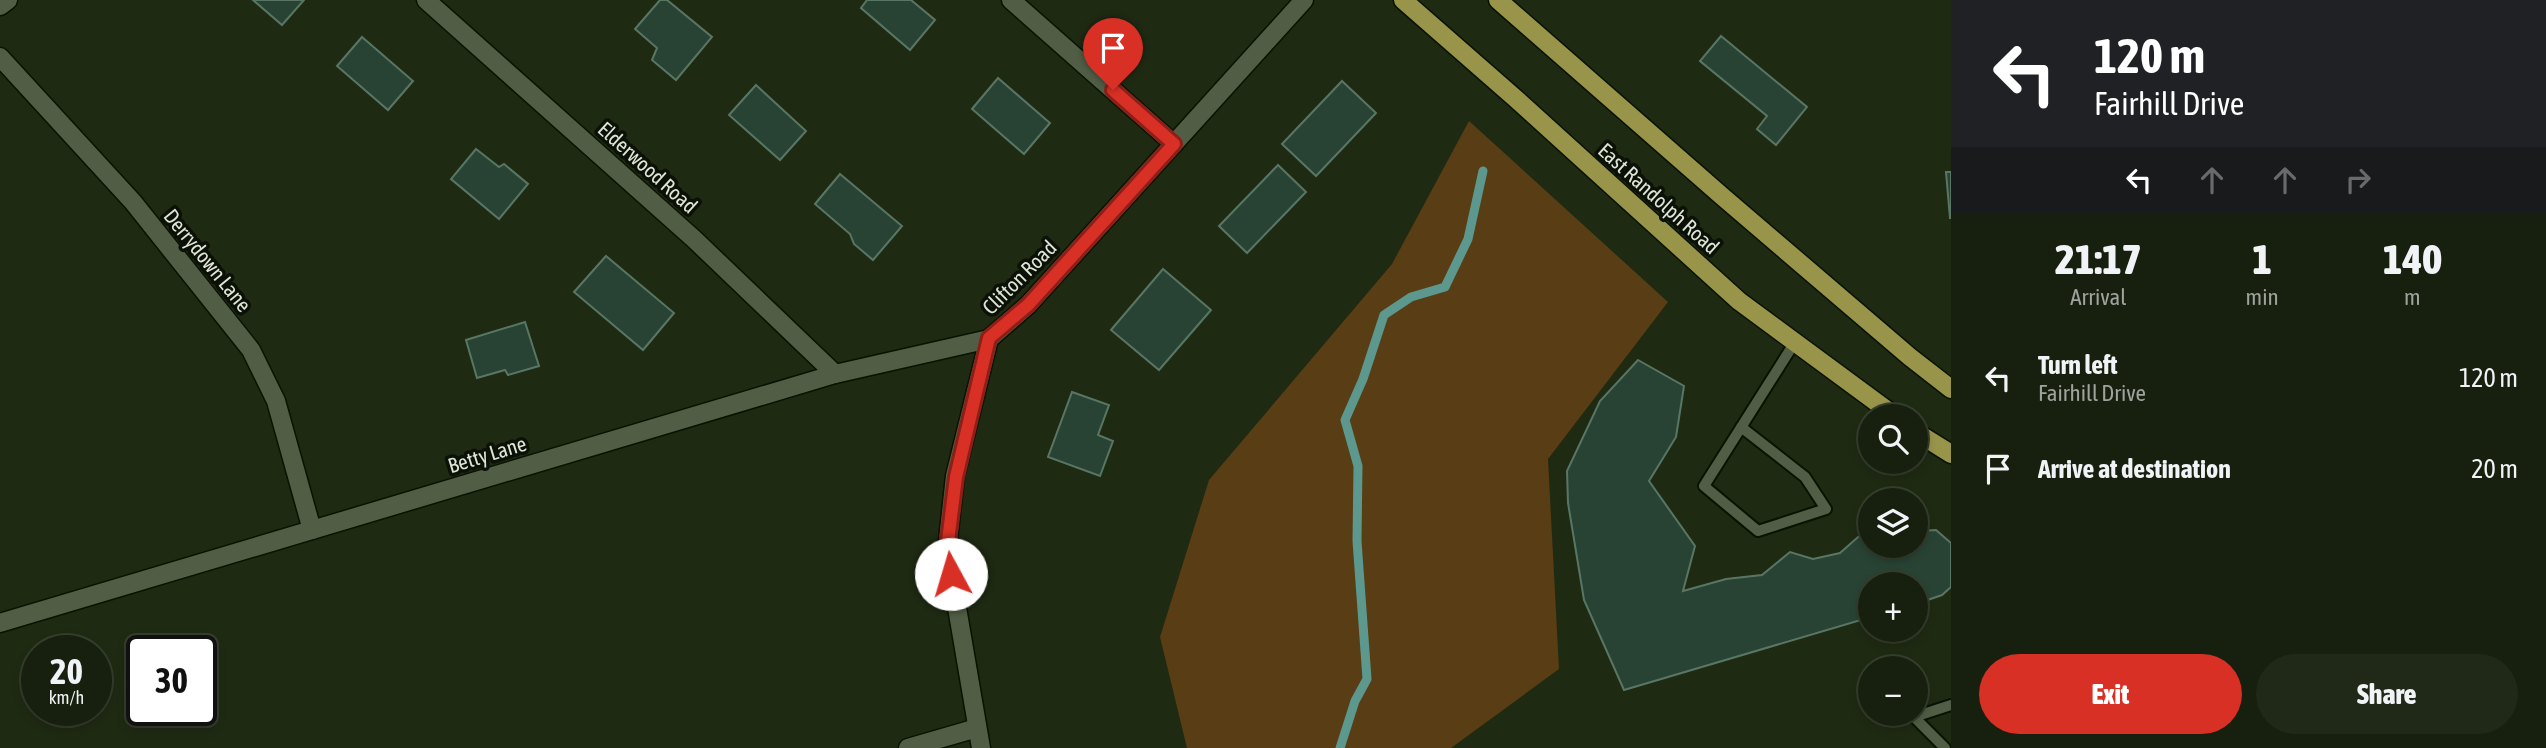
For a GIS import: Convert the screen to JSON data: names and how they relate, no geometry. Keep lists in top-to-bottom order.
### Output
{
  "streets": {
    "main road": ["East Randolph Road"],
    "street": [
      "Elderwood Road",
      "Derrydown Lane",
      "Clifton Road",
      "Betty Lane"
    ]
  },
  "crossings": [
    ["Elderwood Road", "Betty Lane"],
    ["Derrydown Lane", "Betty Lane"],
    ["Clifton Road", "Betty Lane"]
  ],
  "page": {
    "turn": ["120 m", "Fairhill Drive"],
    "eta": [
      "21:17",
      "Arrival",
      "1",
      "min",
      "140",
      "m"
    ],
    "list": [
      {
        "name": "Turn left",
        "note": "Fairhill Drive",
        "value": "120 m"
      },
      {
        "name": "Arrive at destination",
        "value": "20 m"
      }
    ],
    "map_buttons": ["+", "−"],
    "speed": "20 km/h",
    "limit": "30",
    "buttons": ["Exit", "Share"]
  }
}
